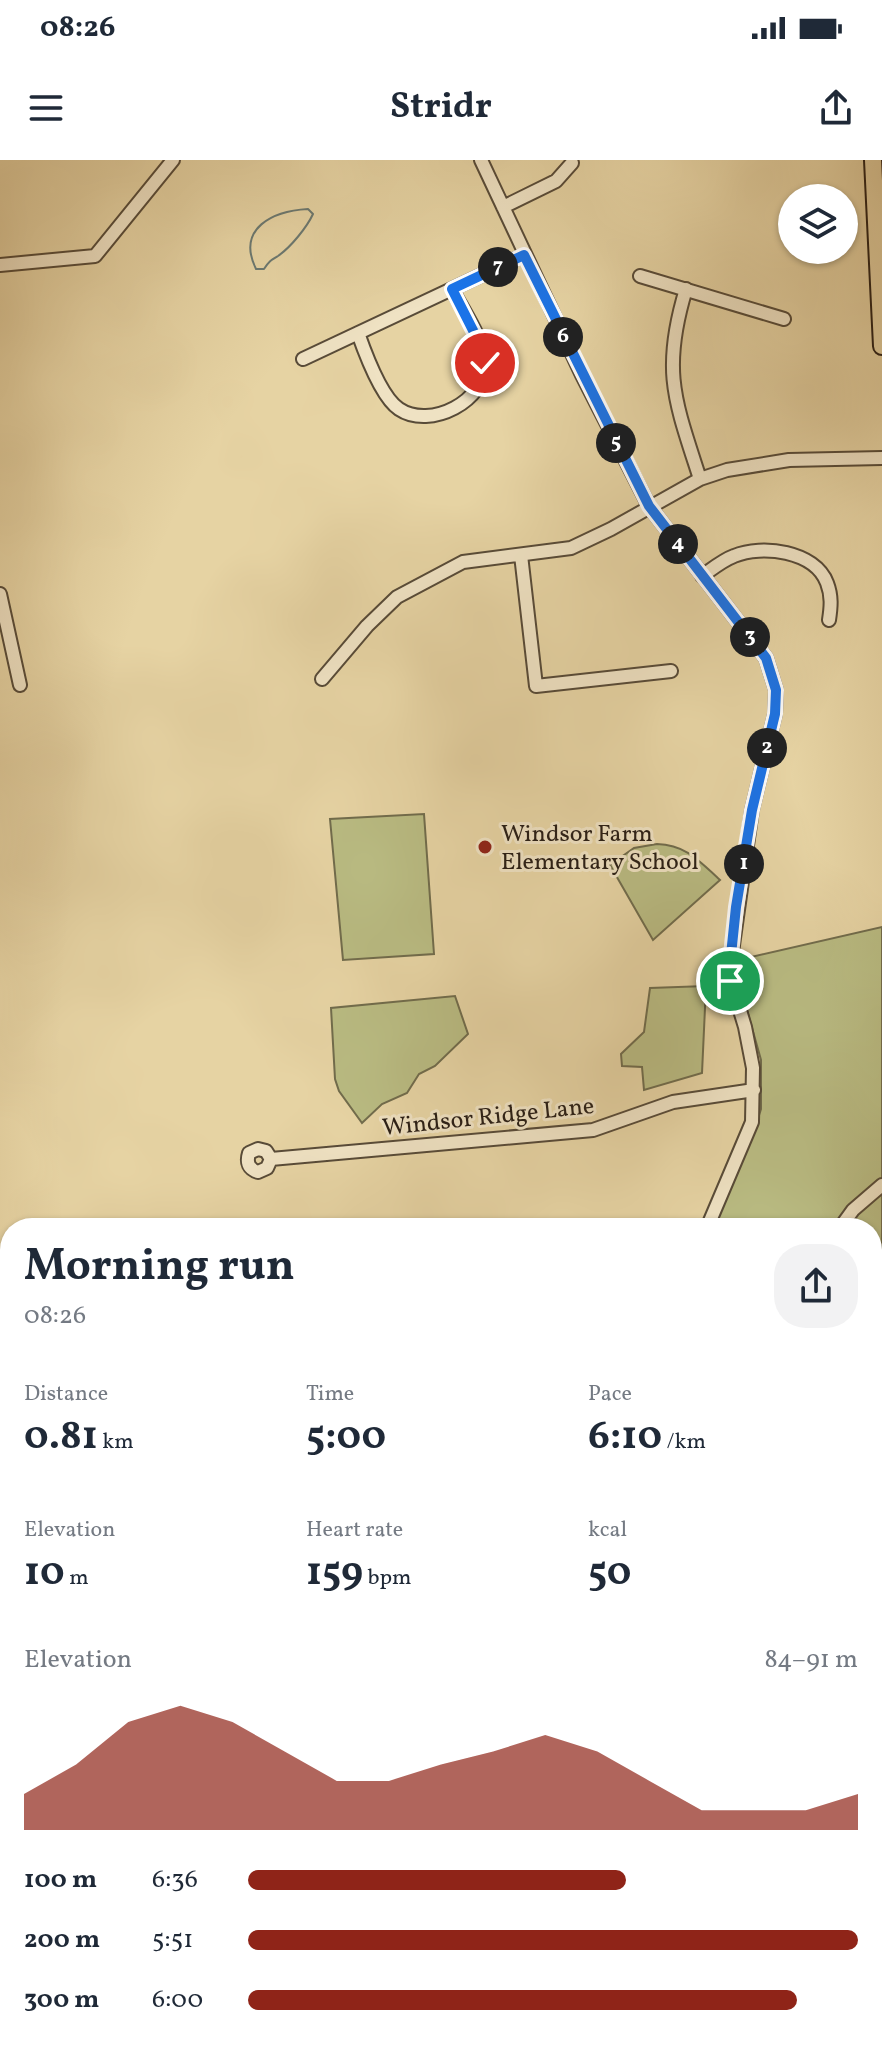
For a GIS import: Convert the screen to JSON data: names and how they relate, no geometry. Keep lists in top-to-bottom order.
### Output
{
  "streets": {
    "street": ["Windsor Ridge Lane"]
  },
  "places": ["Windsor Farm Elementary School"],
  "page": {
    "status": "08:26",
    "header": "Stridr",
    "pins": [
      "7",
      "6",
      "5",
      "4",
      "3",
      "2",
      "1"
    ],
    "heading": ["Morning run", "08:26"],
    "stats": [
      ["Distance", "0.81 km"],
      ["Time", "5:00"],
      ["Pace", "6:10 /km"],
      ["Elevation", "10 m"],
      ["Heart rate", "159 bpm"],
      ["kcal", "50"]
    ],
    "chart": ["Elevation", "84–91 m"],
    "list": [
      {
        "name": "100 m",
        "note": "6:36"
      },
      {
        "name": "200 m",
        "note": "5:51"
      },
      {
        "name": "300 m",
        "note": "6:00"
      }
    ]
  }
}
